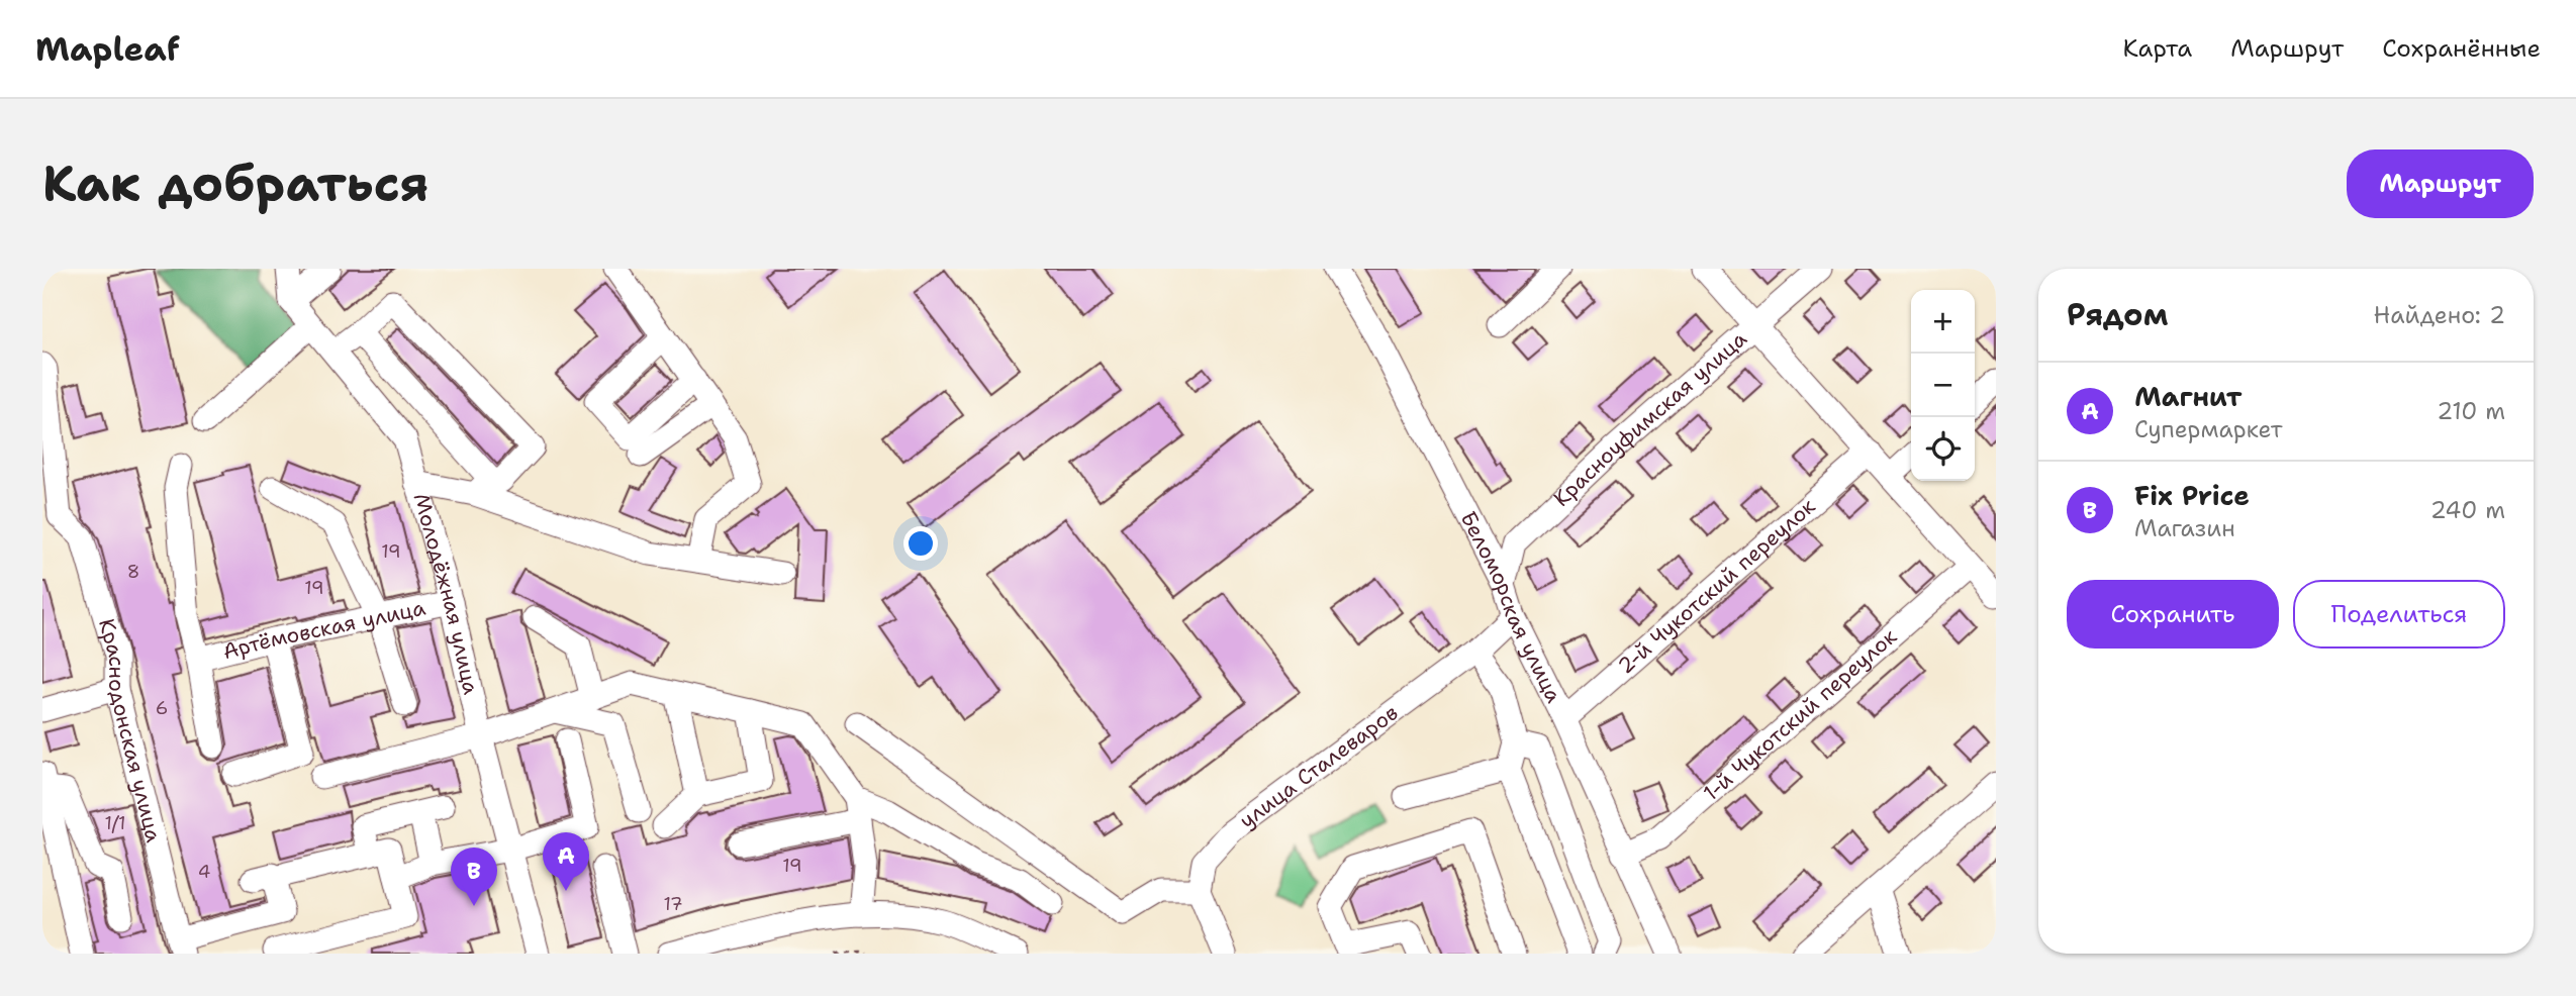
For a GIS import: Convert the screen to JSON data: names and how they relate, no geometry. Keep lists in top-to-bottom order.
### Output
{
  "streets": {
    "street": [
      "Красноуфимская улица",
      "2-й Чукотский переулок",
      "Молодёжная улица",
      "Беломорская улица",
      "Артёмовская улица",
      "1-й Чукотский переулок",
      "Краснодонская улица",
      "улица Сталеваров"
    ]
  },
  "crossings": [
    ["Красноуфимская улица", "Беломорская улица"],
    ["2-й Чукотский переулок", "Беломорская улица"],
    ["Молодёжная улица", "Артёмовская улица"],
    ["Беломорская улица", "1-й Чукотский переулок"],
    ["Беломорская улица", "улица Сталеваров"]
  ],
  "house_numbers": [
    "19",
    "8",
    "19",
    "6",
    "1/1",
    "19",
    "4",
    "17"
  ],
  "page": {
    "header": "Mapleaf",
    "nav": ["Карта", "Маршрут", "Сохранённые"],
    "buttons": [
      "Маршрут",
      ["Сохранить", "Поделиться"]
    ],
    "title": "Как добраться",
    "heading": ["Рядом", "Найдено: 2"],
    "map_buttons": ["+", "−"],
    "list": [
      {
        "mark": "A",
        "name": "Магнит",
        "note": "Супермаркет",
        "value": "210 m"
      },
      {
        "mark": "B",
        "name": "Fix Price",
        "note": "Магазин",
        "value": "240 m"
      }
    ],
    "pins": ["A", "B"]
  }
}
